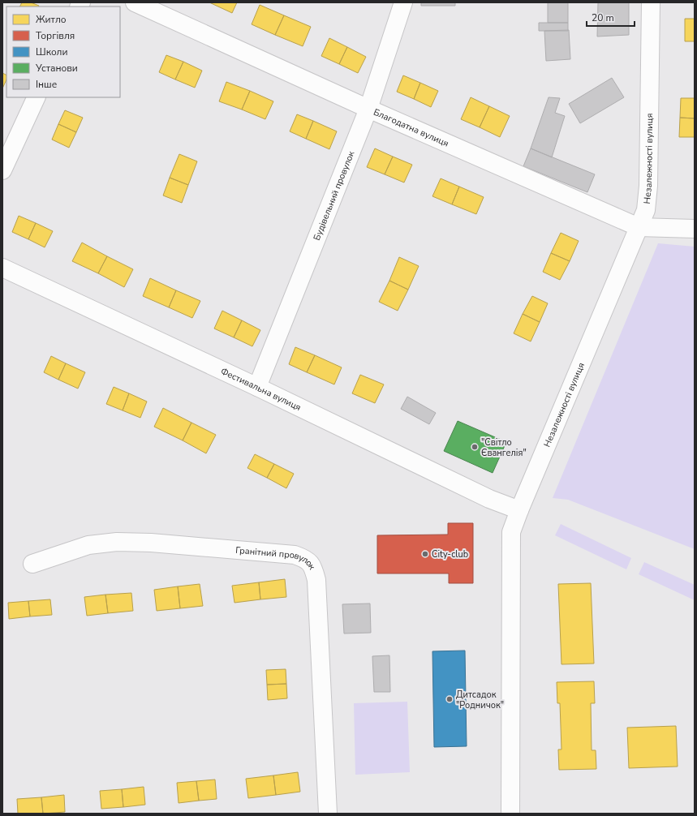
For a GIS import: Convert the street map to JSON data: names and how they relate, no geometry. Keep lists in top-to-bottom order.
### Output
{
  "streets": {
    "street": [
      "Благодатна вулиця",
      "Незалежності вулиця",
      "Будівельний провулок",
      "Фестивальна вулиця",
      "Гранітний провулок"
    ]
  },
  "crossings": [
    ["Благодатна вулиця", "Незалежності вулиця"],
    ["Благодатна вулиця", "Будівельний провулок"],
    ["Незалежності вулиця", "Фестивальна вулиця"],
    ["Будівельний провулок", "Фестивальна вулиця"]
  ],
  "places": ["\"Світло Євангелія\"", "City-club", "Дитсадок \"Родничок\""],
  "legend": [
    "Житло",
    "Торгівля",
    "Школи",
    "Установи",
    "Інше"
  ],
  "scale_bar": "20 m"
}
